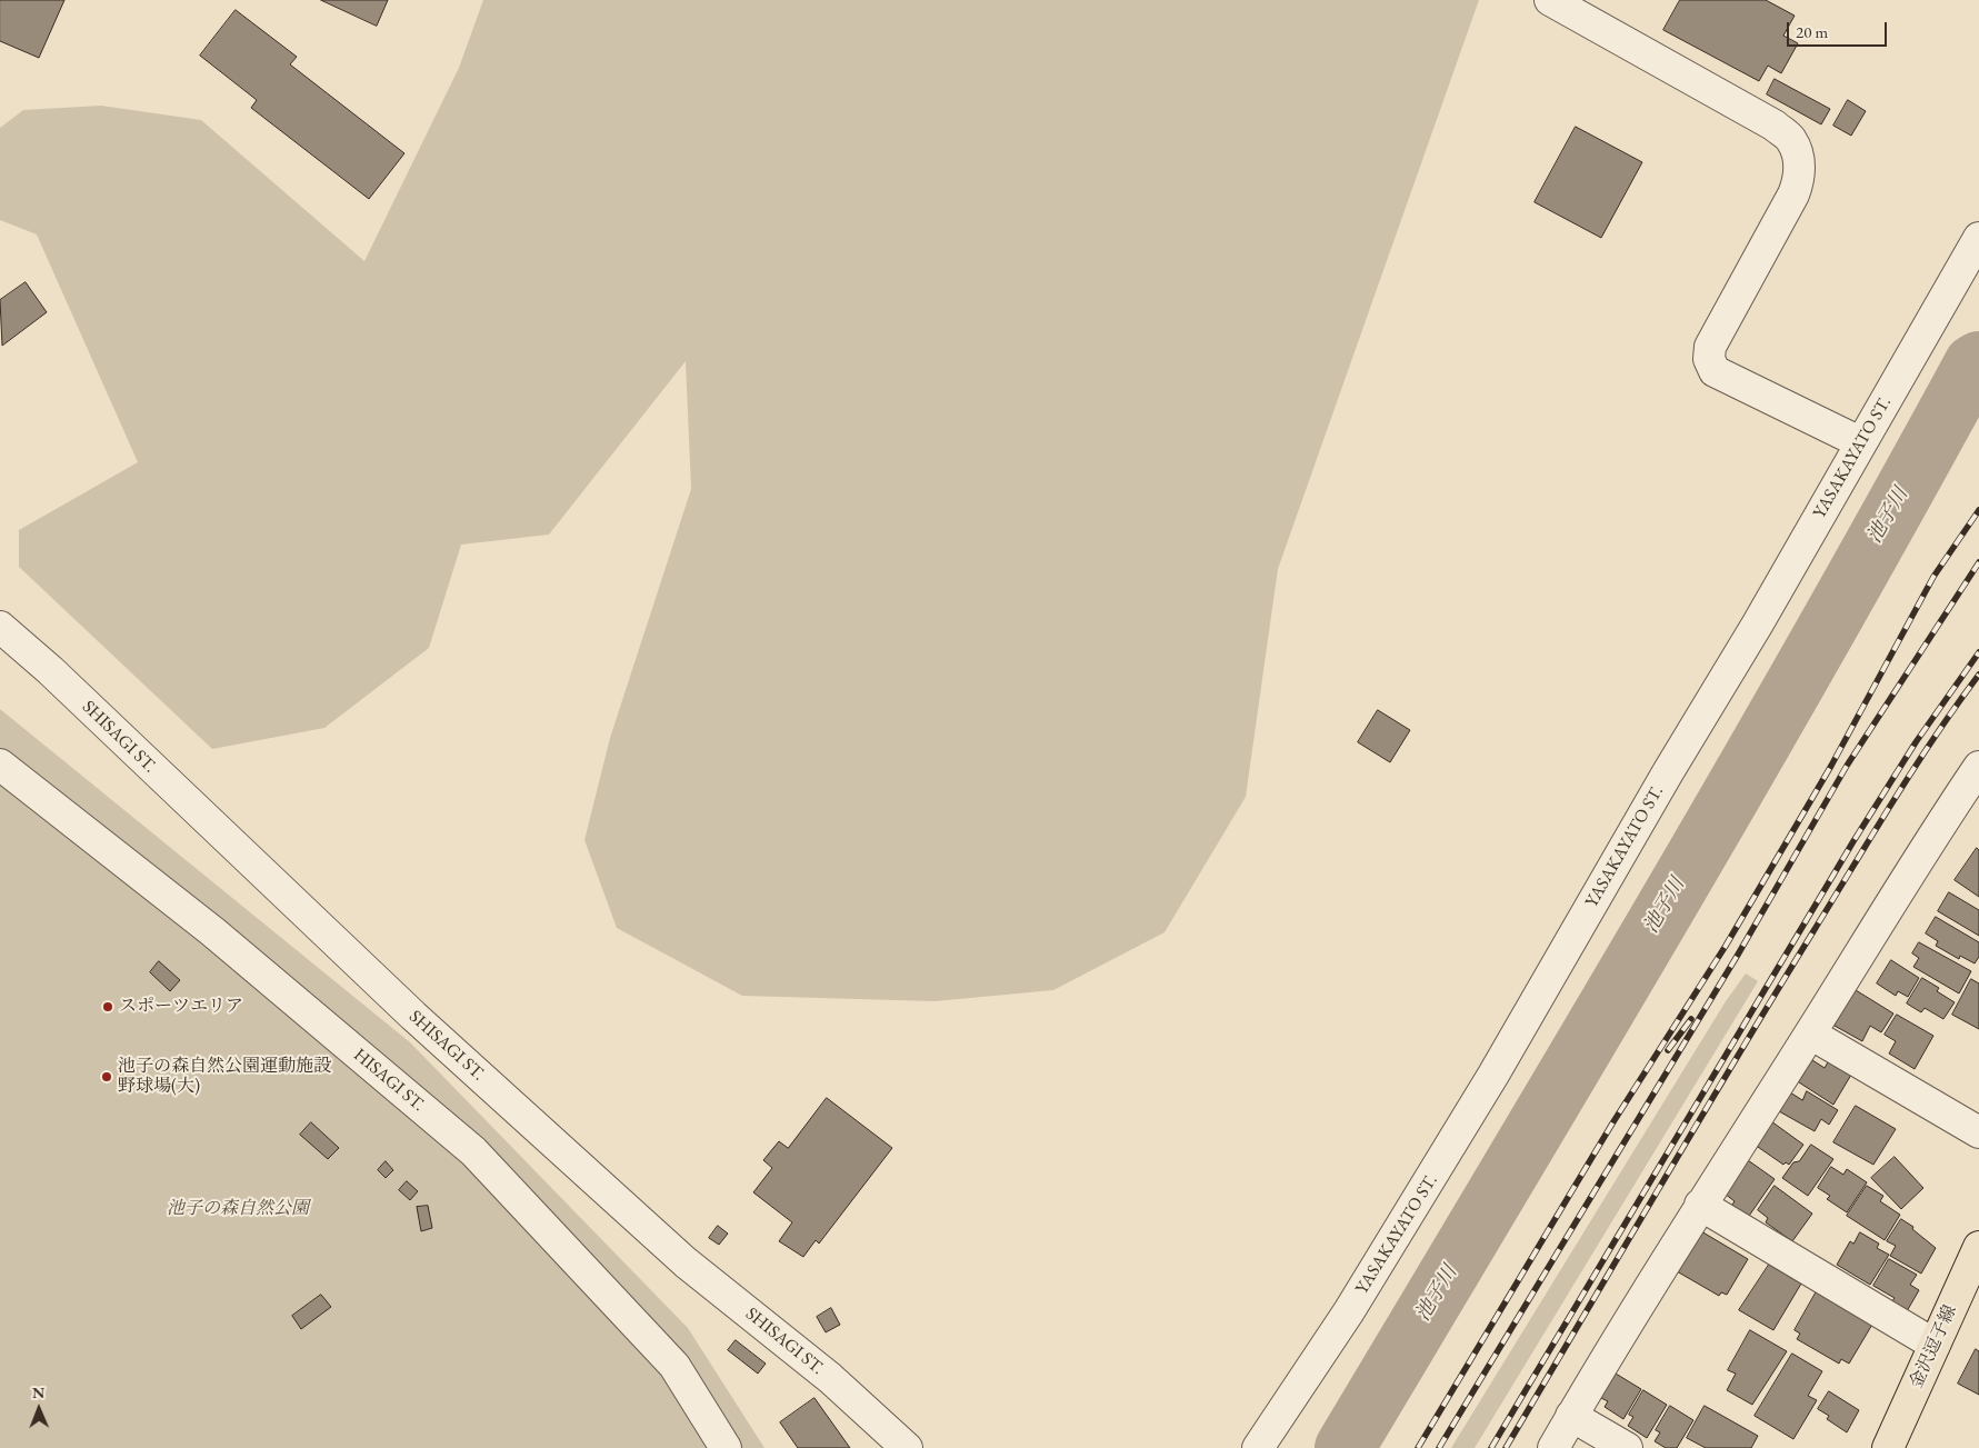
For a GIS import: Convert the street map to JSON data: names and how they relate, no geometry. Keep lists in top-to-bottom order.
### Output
{
  "streets": {
    "main road": ["金沢逗子線"],
    "street": ["YASAKAYATO ST.", "SHISAGI ST.", "HISAGI ST."]
  },
  "water": ["池子川"],
  "parks": ["池子の森自然公園"],
  "places": ["スポーツエリア", "池子の森自然公園運動施設 野球場(大)"],
  "scale_bar": "20 m",
  "north": "top"
}
